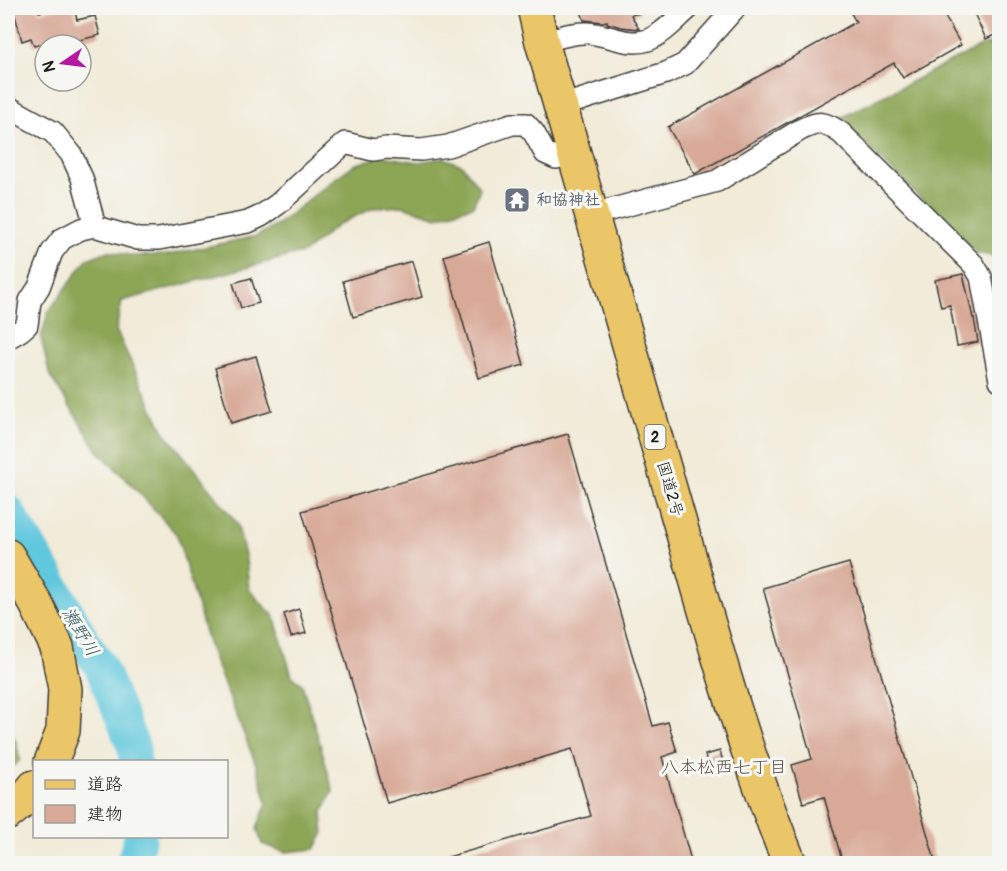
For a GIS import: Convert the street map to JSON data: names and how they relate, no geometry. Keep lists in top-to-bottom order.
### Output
{
  "streets": {
    "main road": ["2", "国道2号"]
  },
  "districts": ["八本松西七丁目"],
  "water": ["瀬野川"],
  "places": {
    "temple": ["和協神社"]
  },
  "legend": ["道路", "建物"],
  "north": "left"
}
